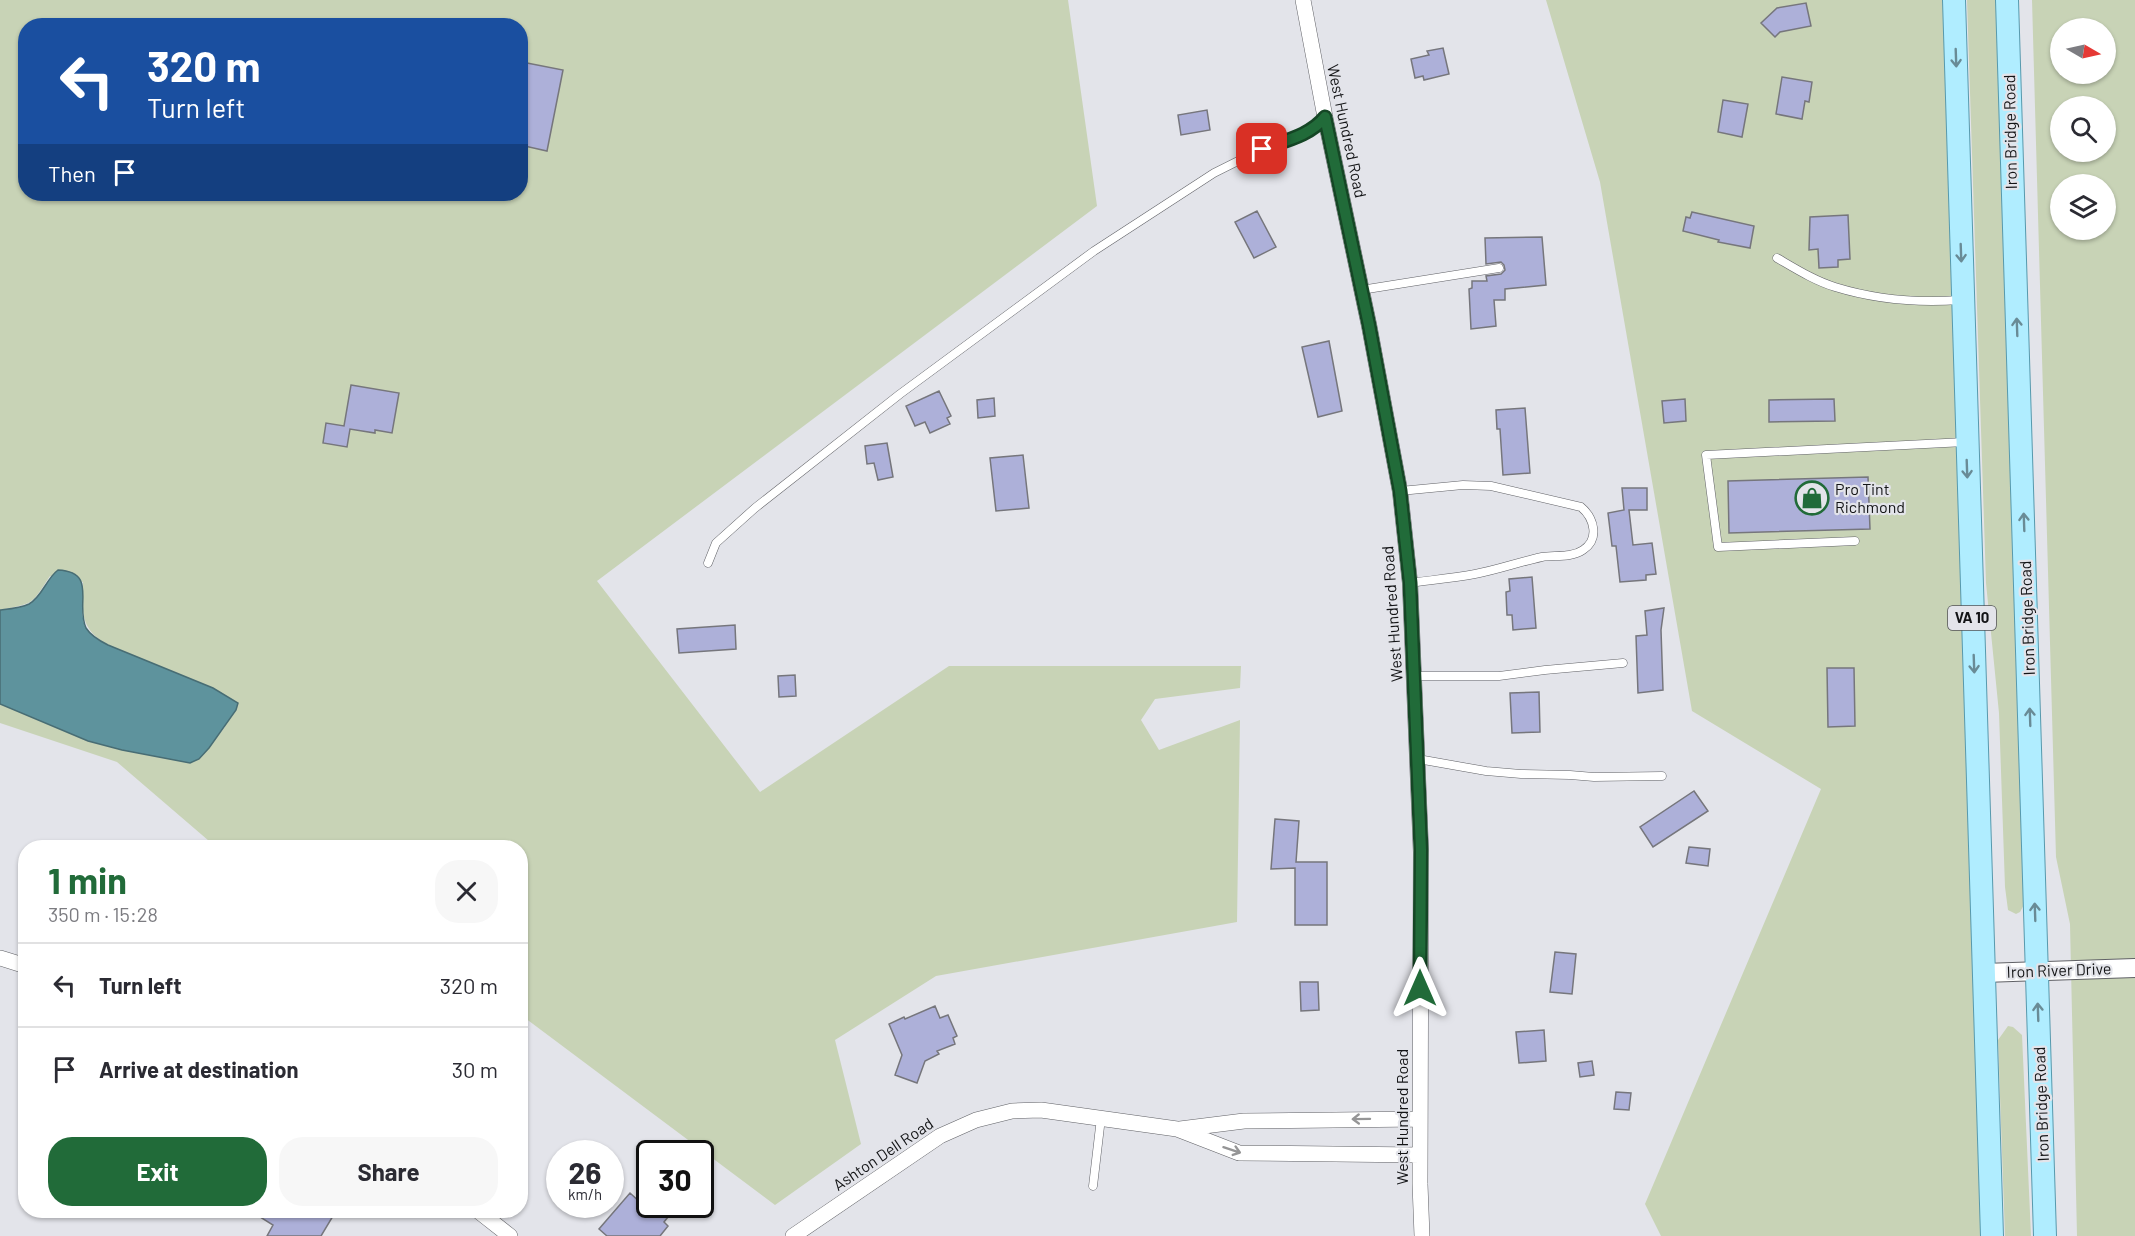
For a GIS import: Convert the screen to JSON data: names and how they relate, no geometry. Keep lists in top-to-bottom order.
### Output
{
  "streets": {
    "main road": ["Iron Bridge Road", "VA 10"],
    "street": ["West Hundred Road", "Iron River Drive", "Ashton Dell Road"]
  },
  "crossings": [
    ["West Hundred Road", "Ashton Dell Road"],
    ["Iron Bridge Road", "Iron River Drive"],
    ["VA 10", "Iron River Drive"]
  ],
  "places": {
    "shop": ["Pro Tint Richmond"]
  },
  "north": "right",
  "page": {
    "turn": ["320 m", "Turn left"],
    "then": "Then",
    "heading": ["1 min", "350 m · 15:28"],
    "list": [
      {
        "name": "Turn left",
        "value": "320 m"
      },
      {
        "name": "Arrive at destination",
        "value": "30 m"
      }
    ],
    "buttons": ["Exit", "Share"],
    "speed": "26 km/h",
    "limit": "30"
  }
}
